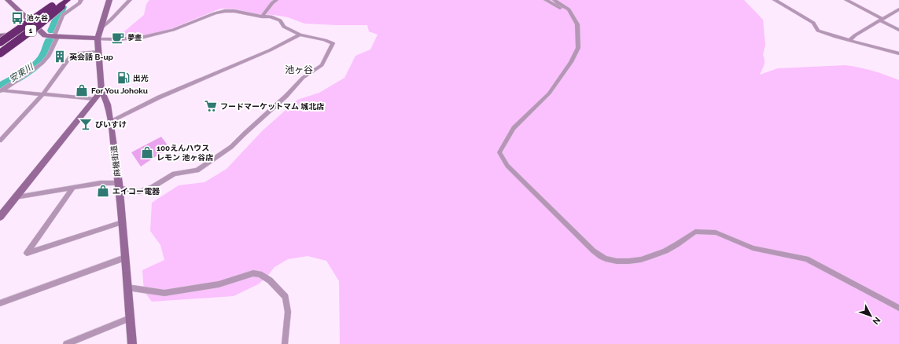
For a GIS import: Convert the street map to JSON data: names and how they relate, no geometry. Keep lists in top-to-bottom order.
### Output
{
  "streets": {
    "highway": ["1"],
    "street": ["麻機街道"]
  },
  "districts": ["池ヶ谷"],
  "water": ["安東川"],
  "places": {
    "bus stop": ["池ヶ谷"],
    "cafe": ["夢畫"],
    "building": ["英会話 B-up"],
    "fuel station": ["出光"],
    "shop": ["For You Johoku", "100えんハウス レモン 池ヶ谷店", "エイコー電器"],
    "supermarket": ["フードマーケットマム 城北店"],
    "bar": ["ぴいすけ"]
  },
  "north": "bottom right"
}
